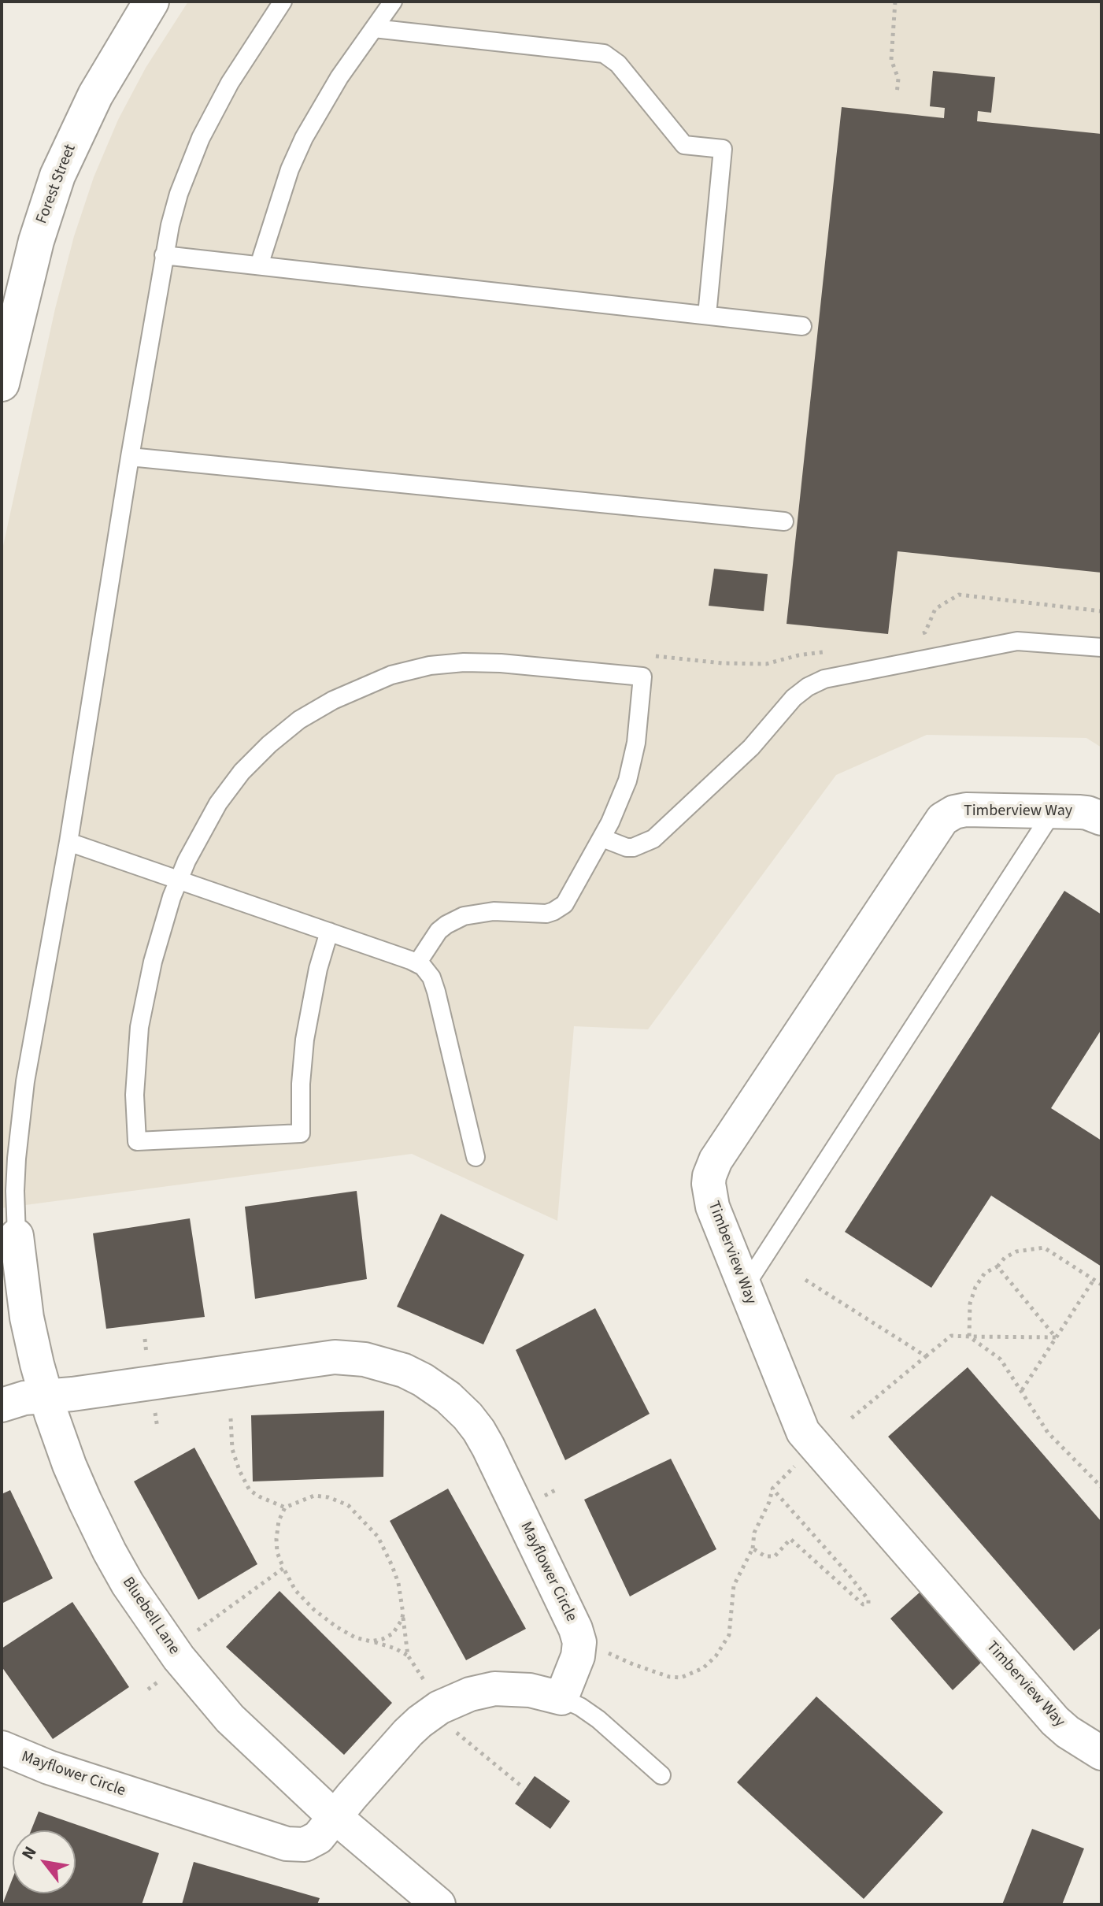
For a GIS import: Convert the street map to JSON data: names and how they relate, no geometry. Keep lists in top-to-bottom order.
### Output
{
  "streets": {
    "main road": ["Forest Street"],
    "street": ["Timberview Way", "Mayflower Circle", "Bluebell Lane"]
  },
  "crossings": [
    ["Mayflower Circle", "Bluebell Lane"]
  ],
  "north": "top left"
}
